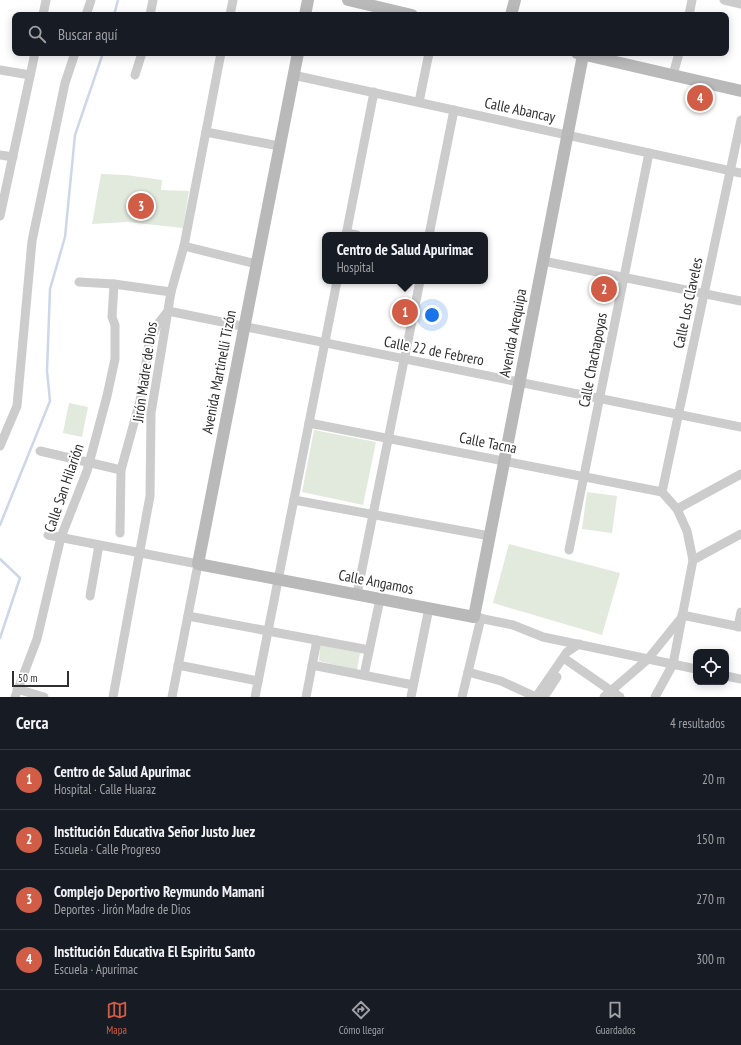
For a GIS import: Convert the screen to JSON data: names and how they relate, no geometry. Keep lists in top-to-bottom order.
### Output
{
  "streets": {
    "street": [
      "Calle Abancay",
      "Calle Los Claveles",
      "Avenida Arequipa",
      "Calle 22 de Febrero",
      "Calle Chachapoyas",
      "Jirón Madre de Dios",
      "Avenida Martinelli Tizón",
      "Calle Tacna",
      "Calle San Hilarión",
      "Calle Angamos"
    ]
  },
  "crossings": [
    ["Calle Abancay", "Calle Los Claveles"],
    ["Calle Abancay", "Avenida Arequipa"],
    ["Calle Abancay", "Calle Chachapoyas"],
    ["Calle Abancay", "Avenida Martinelli Tizón"],
    ["Calle Los Claveles", "Calle 22 de Febrero"],
    ["Calle Los Claveles", "Calle Tacna"],
    ["Avenida Arequipa", "Calle 22 de Febrero"],
    ["Avenida Arequipa", "Calle Tacna"],
    ["Avenida Arequipa", "Calle Angamos"],
    ["Calle 22 de Febrero", "Calle Chachapoyas"],
    ["Calle 22 de Febrero", "Jirón Madre de Dios"],
    ["Calle 22 de Febrero", "Avenida Martinelli Tizón"],
    ["Calle Chachapoyas", "Calle Tacna"],
    ["Jirón Madre de Dios", "Calle Angamos"],
    ["Avenida Martinelli Tizón", "Calle Angamos"],
    ["Calle San Hilarión", "Calle Angamos"]
  ],
  "scale_bar": "50 m",
  "page": {
    "search": "Buscar aquí",
    "pins": [
      "4",
      "3",
      "2",
      "1"
    ],
    "popup": ["Centro de Salud Apurimac", "Hospital"],
    "scale": "50 m",
    "heading": ["Cerca", "4 resultados"],
    "list": [
      {
        "mark": "1",
        "name": "Centro de Salud Apurimac",
        "note": "Hospital · Calle Huaraz",
        "value": "20 m"
      },
      {
        "mark": "2",
        "name": "Institución Educativa Señor Justo Juez",
        "note": "Escuela · Calle Progreso",
        "value": "150 m"
      },
      {
        "mark": "3",
        "name": "Complejo Deportivo Reymundo Mamani",
        "note": "Deportes · Jirón Madre de Dios",
        "value": "270 m"
      },
      {
        "mark": "4",
        "name": "Institución Educativa El Espiritu Santo",
        "note": "Escuela · Apurímac",
        "value": "300 m"
      }
    ],
    "nav": ["Mapa", "Cómo llegar", "Guardados"]
  }
}
